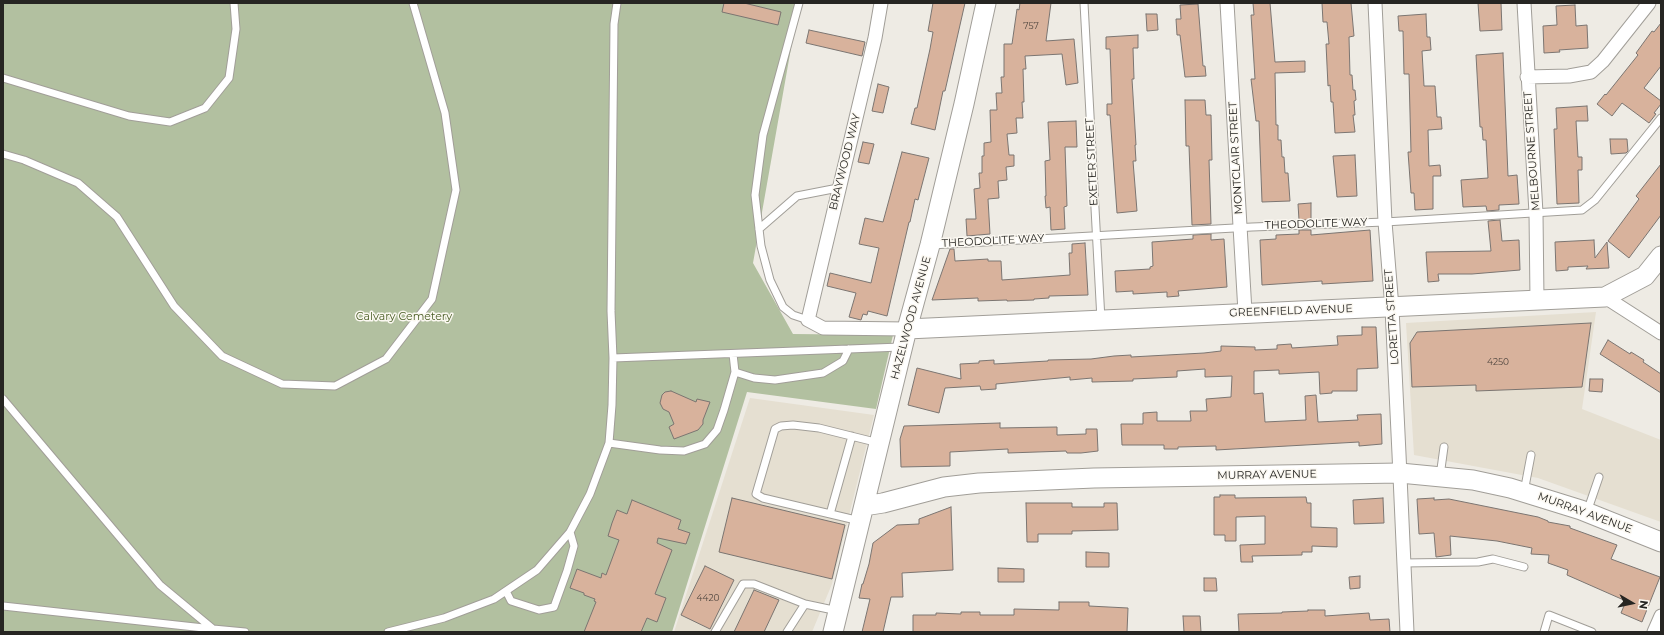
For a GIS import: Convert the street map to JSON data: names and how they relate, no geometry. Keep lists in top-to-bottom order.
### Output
{
  "streets": {
    "main road": ["GREENFIELD AVENUE", "HAZELWOOD AVENUE", "MURRAY AVENUE"],
    "street": [
      "MELBOURNE STREET",
      "MONTCLAIR STREET",
      "BRAYWOOD WAY",
      "LORETTA STREET"
    ],
    "lane": ["EXETER STREET", "THEODOLITE WAY"]
  },
  "crossings": [
    ["MELBOURNE STREET", "THEODOLITE WAY"],
    ["MELBOURNE STREET", "GREENFIELD AVENUE"],
    ["MONTCLAIR STREET", "THEODOLITE WAY"],
    ["MONTCLAIR STREET", "GREENFIELD AVENUE"],
    ["EXETER STREET", "THEODOLITE WAY"],
    ["EXETER STREET", "GREENFIELD AVENUE"],
    ["THEODOLITE WAY", "LORETTA STREET"],
    ["THEODOLITE WAY", "HAZELWOOD AVENUE"],
    ["GREENFIELD AVENUE", "LORETTA STREET"],
    ["GREENFIELD AVENUE", "HAZELWOOD AVENUE"],
    ["LORETTA STREET", "MURRAY AVENUE"],
    ["HAZELWOOD AVENUE", "MURRAY AVENUE"]
  ],
  "parks": ["Calvary Cemetery"],
  "house_numbers": ["757", "4250", "4420"],
  "north": "right"
}
